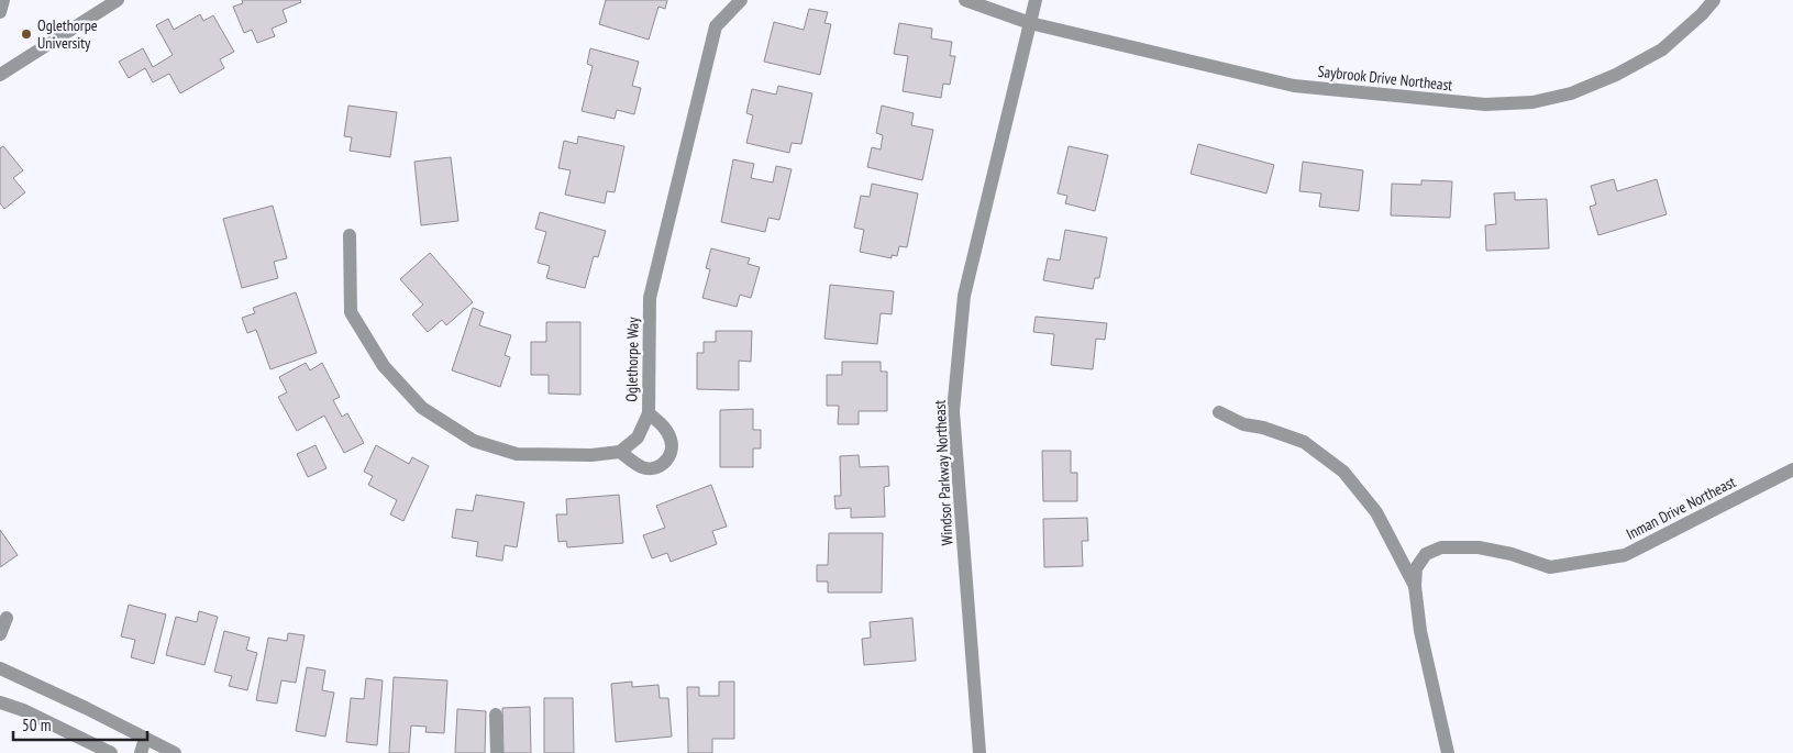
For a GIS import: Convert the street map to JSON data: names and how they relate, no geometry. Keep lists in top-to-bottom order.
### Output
{
  "streets": {
    "street": [
      "Saybrook Drive Northeast",
      "Oglethorpe Way",
      "Windsor Parkway Northeast",
      "Inman Drive Northeast"
    ]
  },
  "crossings": [
    ["Saybrook Drive Northeast", "Windsor Parkway Northeast"]
  ],
  "places": ["Oglethorpe University"],
  "scale_bar": "50 m"
}
